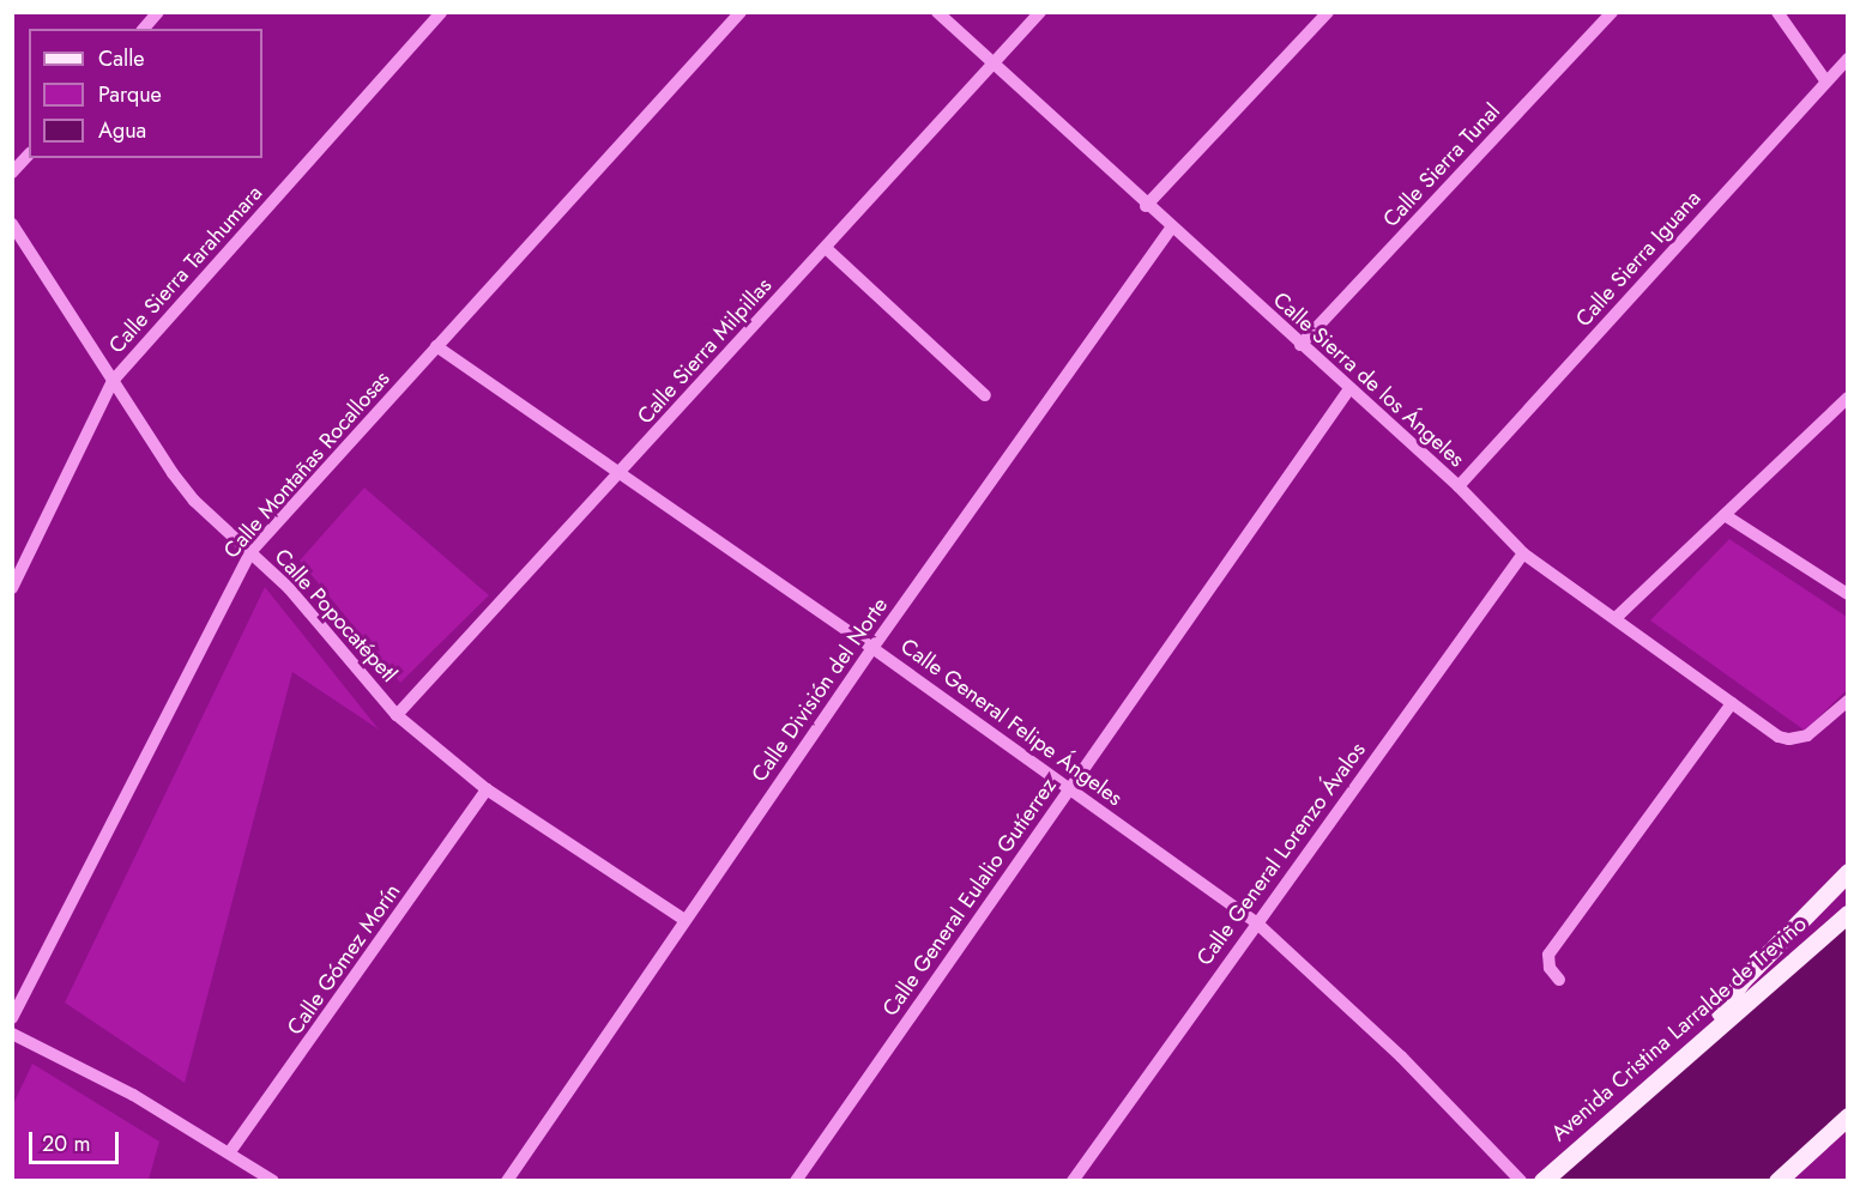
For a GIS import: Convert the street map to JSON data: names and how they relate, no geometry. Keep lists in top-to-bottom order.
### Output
{
  "streets": {
    "main road": ["Avenida Cristina Larralde de Treviño"],
    "street": [
      "Calle Sierra Tunal",
      "Calle Sierra Iguana",
      "Calle Sierra Tarahumara",
      "Calle Sierra Milpillas",
      "Calle Sierra de los Ángeles",
      "Calle Montañas Rocallosas",
      "Calle Popocatépetl",
      "Calle División del Norte",
      "Calle General Felipe Ángeles",
      "Calle General Lorenzo Ávalos",
      "Calle General Eulalio Gutíerrez",
      "Calle Gómez Morín"
    ]
  },
  "crossings": [
    ["Calle Sierra Tunal", "Calle Sierra de los Ángeles"],
    ["Calle Sierra Iguana", "Calle Sierra de los Ángeles"],
    ["Calle Sierra Tarahumara", "Calle Popocatépetl"],
    ["Calle Sierra Milpillas", "Calle Sierra de los Ángeles"],
    ["Calle Sierra Milpillas", "Calle Popocatépetl"],
    ["Calle Sierra Milpillas", "Calle General Felipe Ángeles"],
    ["Calle Sierra de los Ángeles", "Calle División del Norte"],
    ["Calle Sierra de los Ángeles", "Calle General Lorenzo Ávalos"],
    ["Calle Sierra de los Ángeles", "Calle General Eulalio Gutíerrez"],
    ["Calle Montañas Rocallosas", "Calle Popocatépetl"],
    ["Calle Montañas Rocallosas", "Calle General Felipe Ángeles"],
    ["Calle Popocatépetl", "Calle División del Norte"],
    ["Calle Popocatépetl", "Calle Gómez Morín"],
    ["Calle División del Norte", "Calle General Felipe Ángeles"],
    ["Calle General Felipe Ángeles", "Calle General Lorenzo Ávalos"],
    ["Calle General Felipe Ángeles", "Calle General Eulalio Gutíerrez"]
  ],
  "legend": ["Calle", "Parque", "Agua"],
  "scale_bar": "20 m"
}
